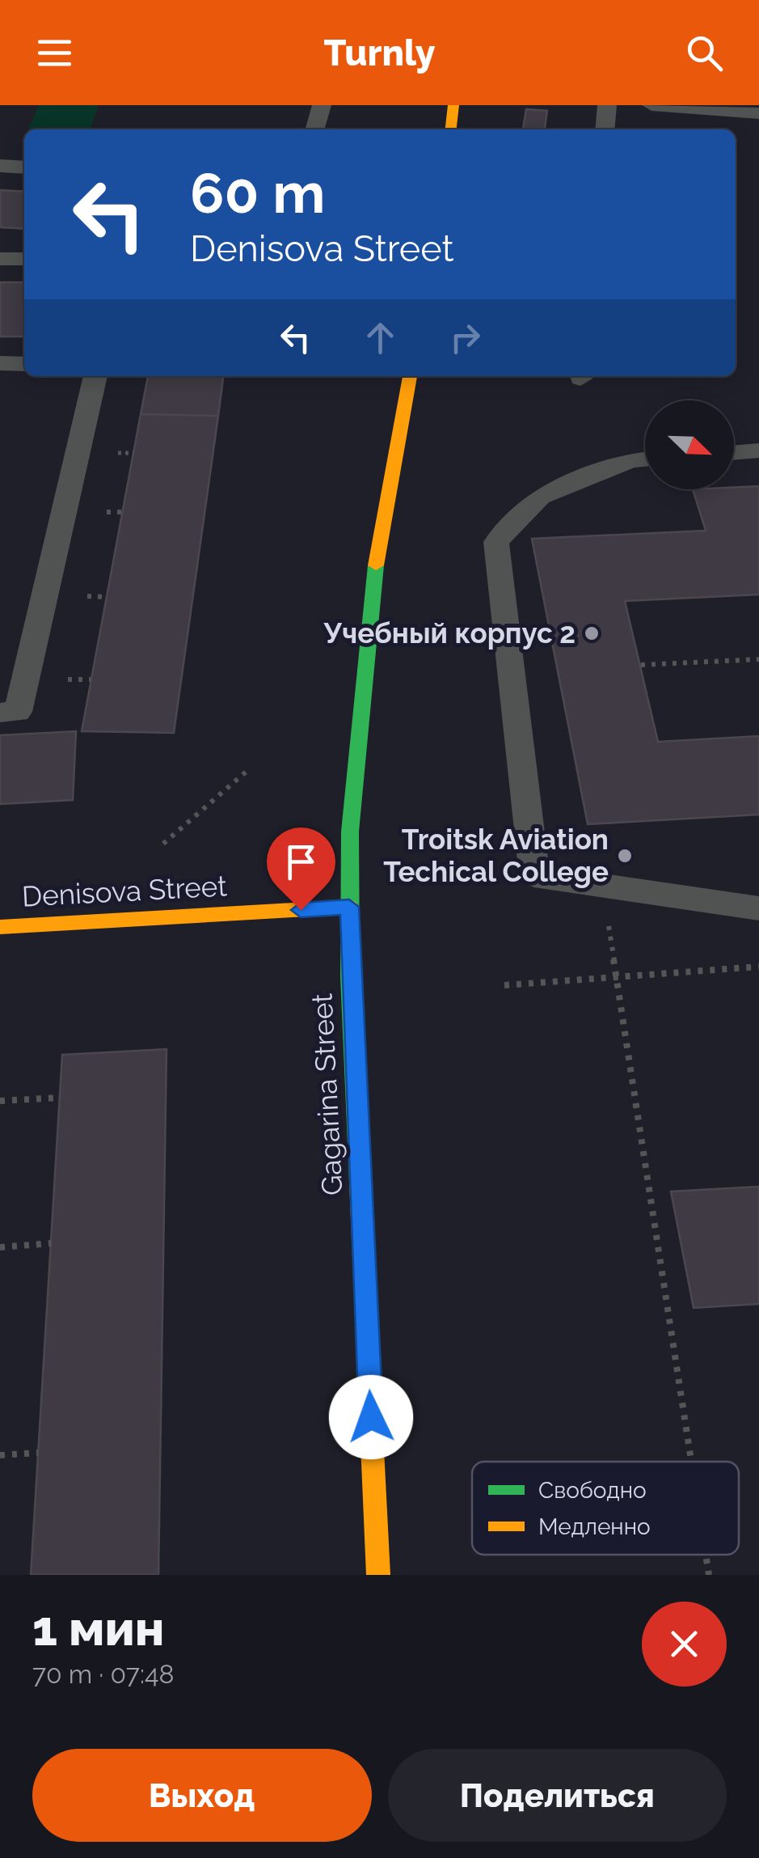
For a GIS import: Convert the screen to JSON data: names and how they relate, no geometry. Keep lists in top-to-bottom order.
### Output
{
  "streets": {
    "main road": ["Denisova Street", "Gagarina Street"]
  },
  "crossings": [
    ["Denisova Street", "Gagarina Street"]
  ],
  "places": ["Учебный корпус 2", "Troitsk Aviation Techical College"],
  "legend": ["Свободно", "Медленно"],
  "north": "bottom right",
  "page": {
    "header": "Turnly",
    "turn": ["60 m", "Denisova Street"],
    "heading": ["1 мин", "70 m · 07:48"],
    "buttons": ["Выход", "Поделиться"]
  }
}
